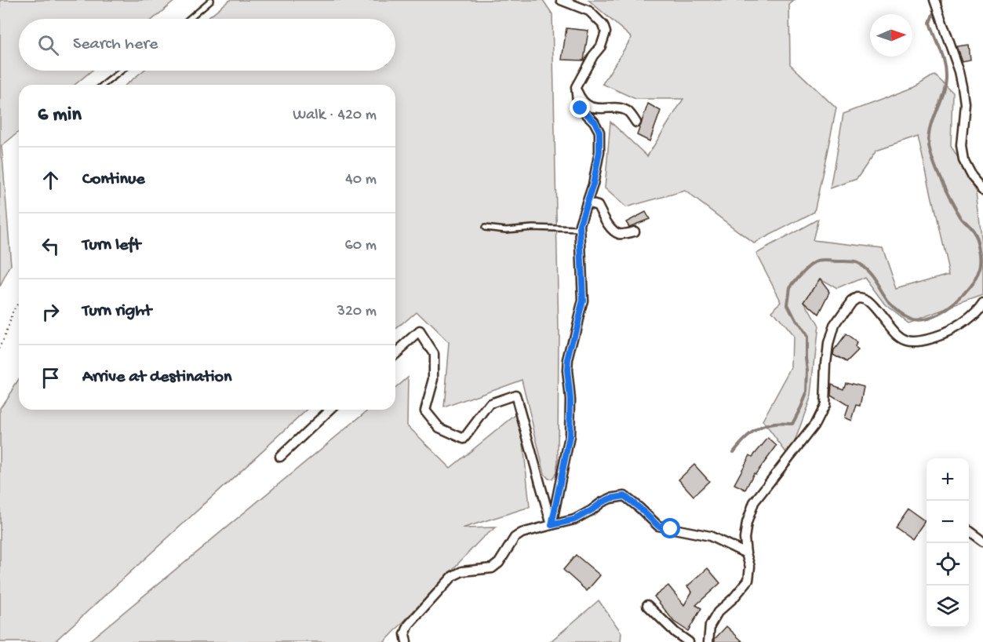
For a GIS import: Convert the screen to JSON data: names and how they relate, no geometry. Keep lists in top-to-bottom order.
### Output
{
  "north": "right",
  "page": {
    "search": "Search here",
    "heading": ["6 min", "Walk · 420 m"],
    "list": [
      ["Continue", "40 m"],
      ["Turn left", "60 m"],
      ["Turn right", "320 m"],
      "Arrive at destination"
    ],
    "map_buttons": ["+", "−"]
  }
}
